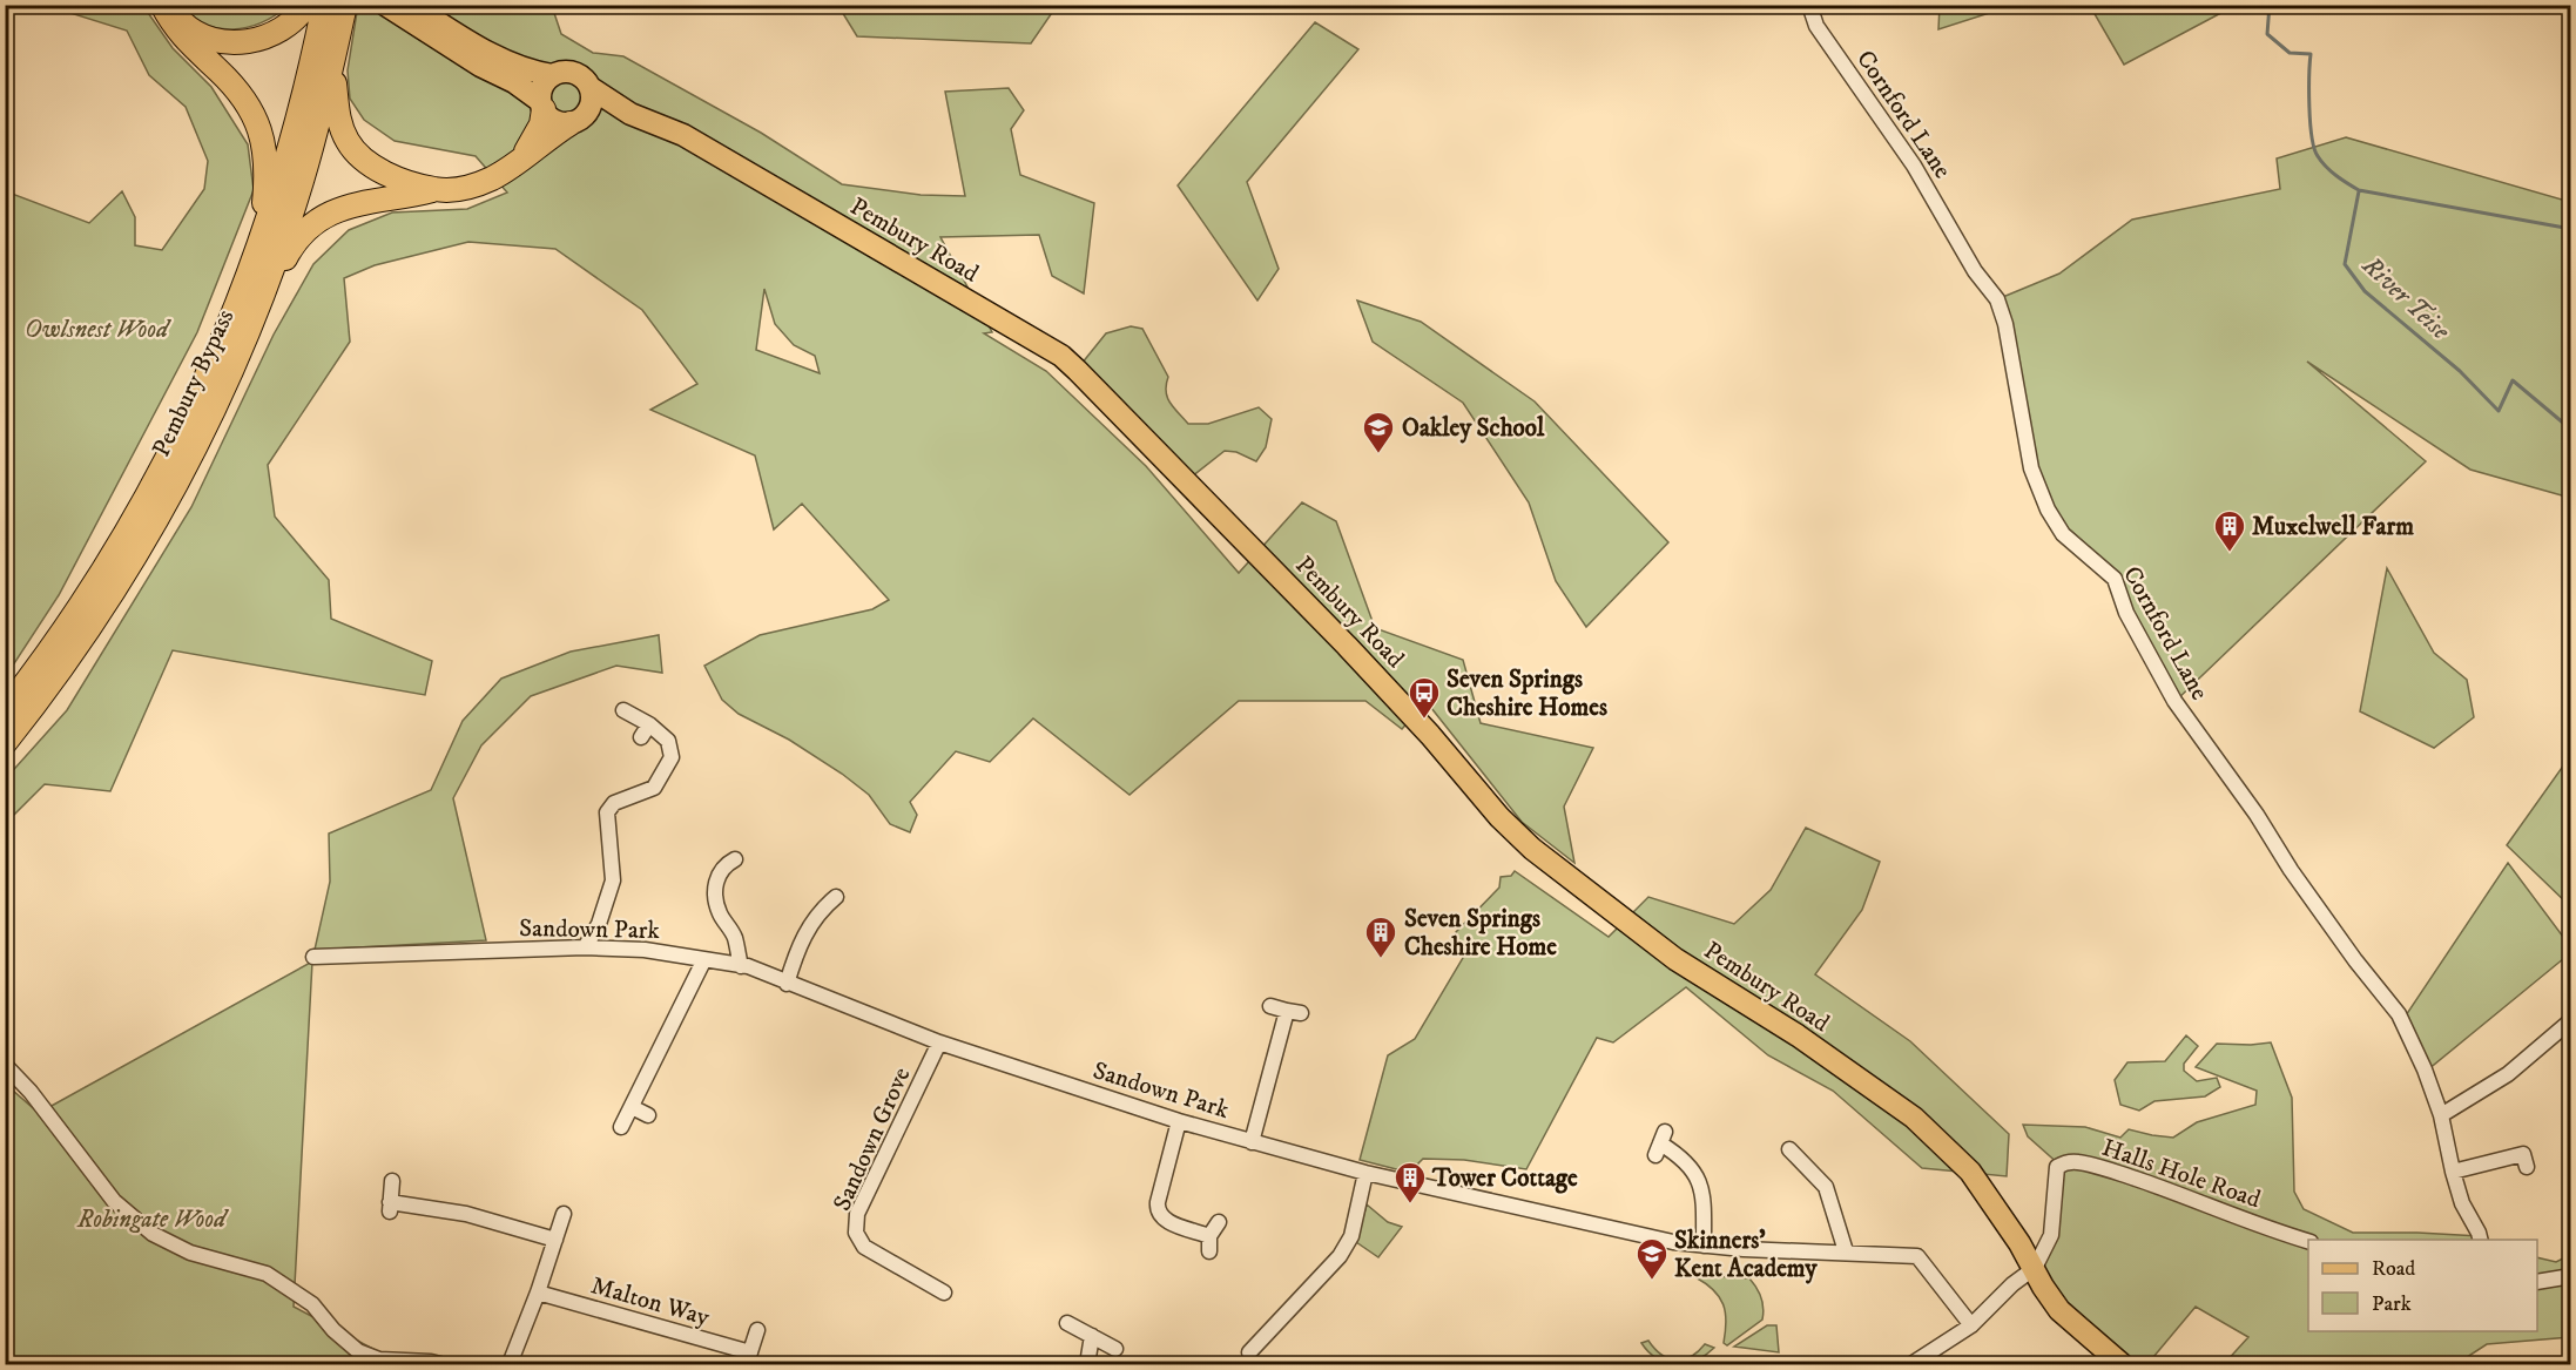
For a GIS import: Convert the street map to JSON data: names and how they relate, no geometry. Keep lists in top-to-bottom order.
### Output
{
  "streets": {
    "highway": ["Pembury Bypass"],
    "main road": ["Pembury Road"],
    "street": [
      "Cornford Lane",
      "Sandown Park",
      "Sandown Grove",
      "Halls Hole Road",
      "Malton Way"
    ]
  },
  "crossings": [
    ["Pembury Road", "Halls Hole Road"],
    ["Sandown Park", "Sandown Grove"]
  ],
  "water": ["River Teise"],
  "parks": ["Owlsnest Wood", "Robingate Wood"],
  "places": {
    "school or university": ["Oakley School", "Skinners' Kent Academy"],
    "building": ["Muxelwell Farm", "Seven Springs Cheshire Home", "Tower Cottage"],
    "bus stop": ["Seven Springs Cheshire Homes"]
  },
  "legend": ["Road", "Park"]
}
